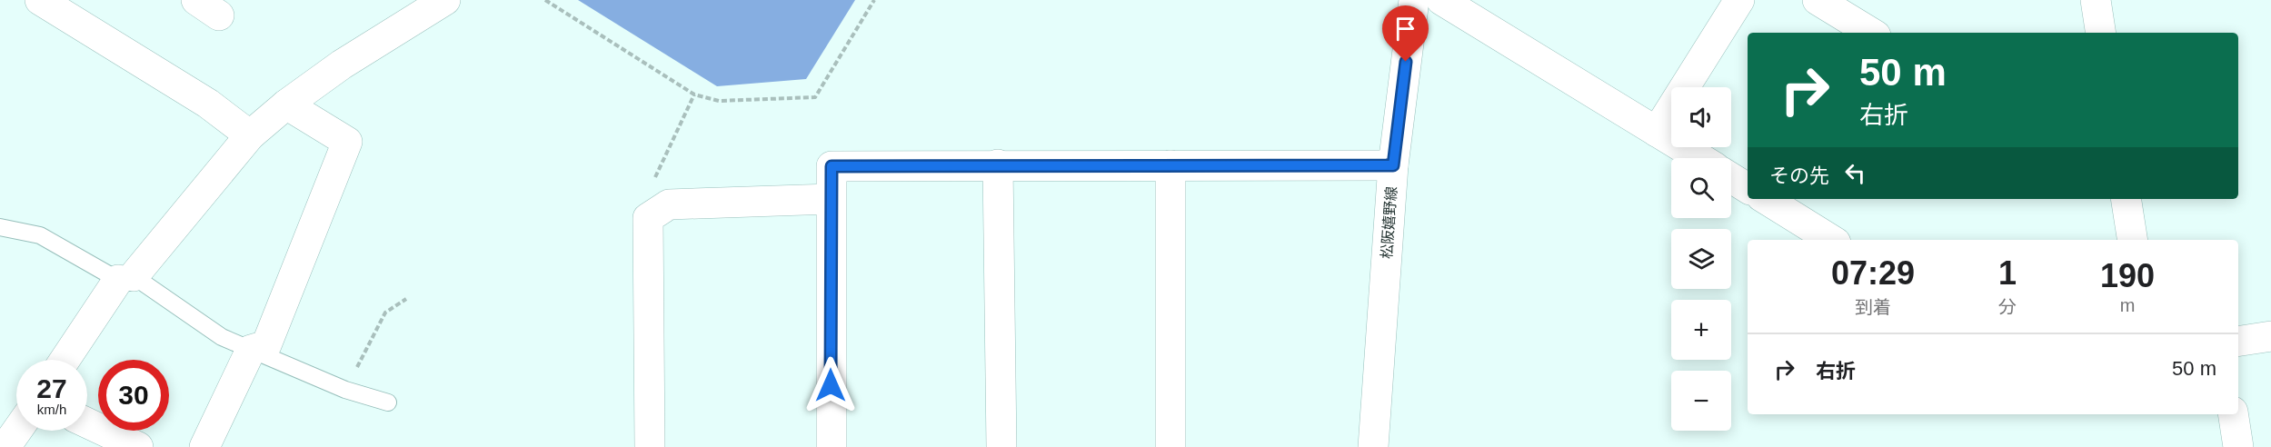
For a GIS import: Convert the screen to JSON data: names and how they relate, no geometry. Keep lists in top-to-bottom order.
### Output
{
  "streets": {
    "street": ["松阪嬉野線"]
  },
  "page": {
    "turn": ["50 m", "右折"],
    "map_buttons": ["+", "−"],
    "then": "その先",
    "eta": [
      "07:29",
      "到着",
      "1",
      "分",
      "190",
      "m"
    ],
    "list": [
      {
        "name": "右折",
        "value": "50 m"
      }
    ],
    "speed": "27 km/h",
    "limit": "30"
  }
}
